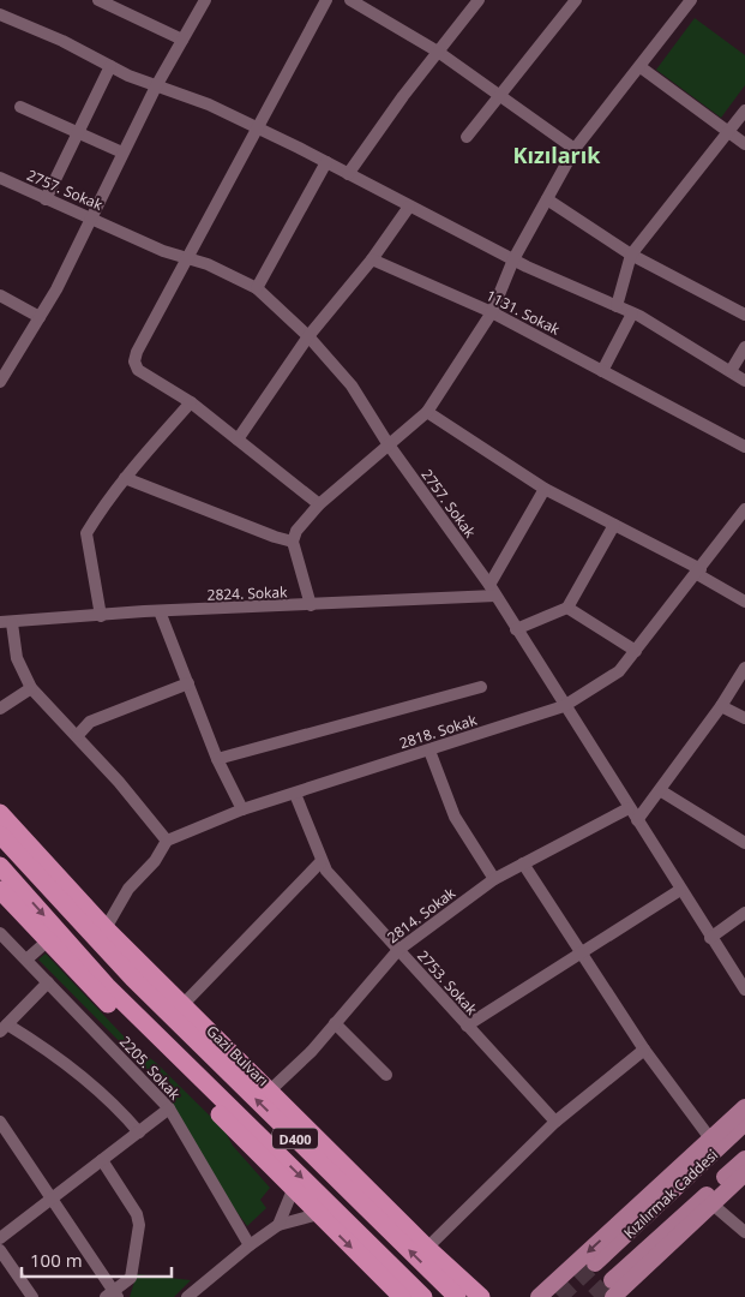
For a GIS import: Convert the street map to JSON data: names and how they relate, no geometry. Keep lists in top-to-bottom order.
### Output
{
  "streets": {
    "highway": ["Gazi Bulvarı", "D400"],
    "main road": ["Kızılırmak Caddesi"],
    "street": [
      "2757. Sokak",
      "1131. Sokak",
      "2824. Sokak",
      "2818. Sokak",
      "2814. Sokak",
      "2753. Sokak",
      "2205. Sokak"
    ]
  },
  "crossings": [
    ["2757. Sokak", "2824. Sokak"],
    ["2757. Sokak", "2818. Sokak"],
    ["2757. Sokak", "2814. Sokak"],
    ["2818. Sokak", "2753. Sokak"],
    ["2814. Sokak", "2753. Sokak"]
  ],
  "districts": ["Kızılarık"],
  "scale_bar": "100 m"
}
